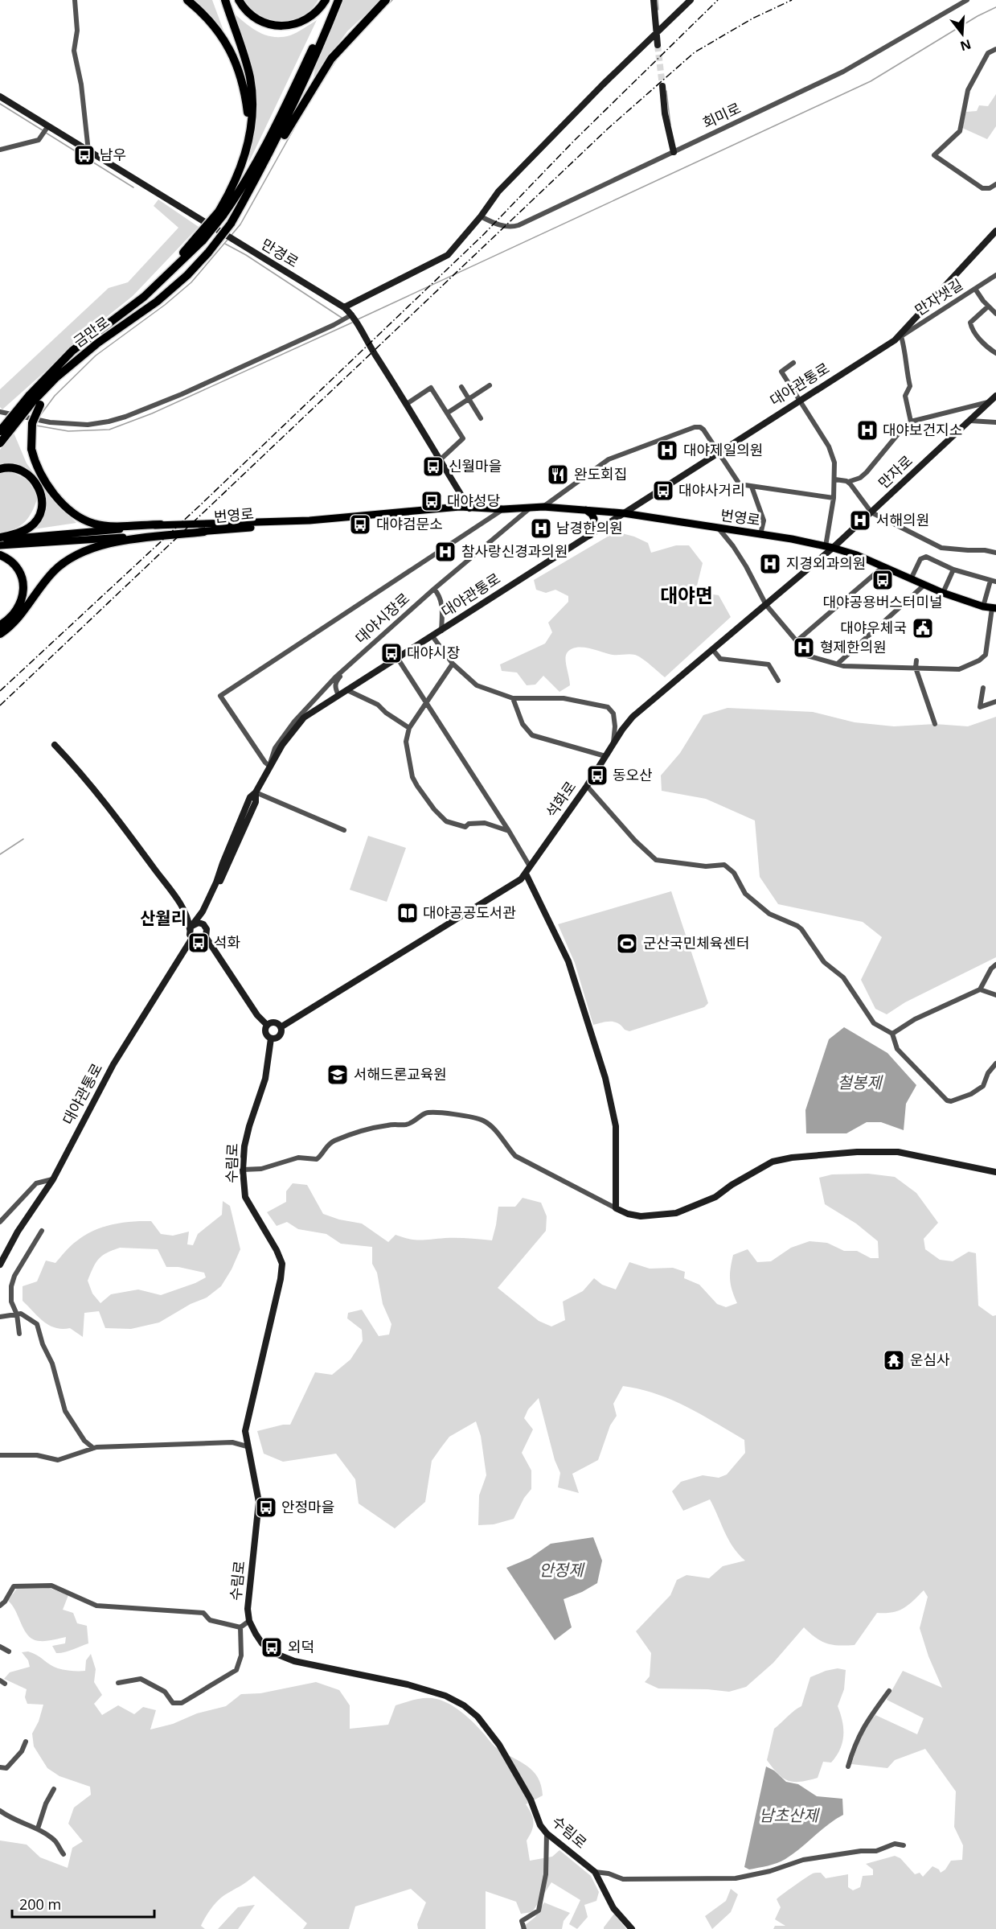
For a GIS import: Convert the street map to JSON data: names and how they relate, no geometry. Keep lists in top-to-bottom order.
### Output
{
  "streets": {
    "highway": ["금만로"],
    "main road": [
      "만경로",
      "대야관통로",
      "만자로",
      "번영로",
      "석화로",
      "수림로"
    ],
    "street": ["회미로", "만자샛길", "대야시장로"]
  },
  "crossings": [
    ["만경로", "번영로"],
    ["만자샛길", "대야관통로"],
    ["대야관통로", "번영로"],
    ["대야관통로", "대야시장로"],
    ["대야관통로", "수림로"],
    ["만자로", "번영로"],
    ["만자로", "석화로"],
    ["번영로", "대야시장로"],
    ["번영로", "석화로"],
    ["석화로", "수림로"]
  ],
  "districts": ["대야면", "산월리"],
  "water": ["철봉제", "안정제", "남초산제"],
  "places": {
    "bus stop": [
      "남우",
      "신월마을",
      "대야사거리",
      "대야성당",
      "대야검문소",
      "대야공용버스터미널",
      "대야시장",
      "동오산",
      "석화",
      "안정마을",
      "외덕"
    ],
    "hospital": [
      "대야보건지소",
      "대야제일의원",
      "서해의원",
      "남경한의원",
      "참사랑신경과의원",
      "지경외과의원",
      "형제한의원"
    ],
    "restaurant": ["완도회집"],
    "public building": ["대야우체국"],
    "library": ["대야공공도서관"],
    "sports": ["군산국민체육센터"],
    "school or university": ["서해드론교육원"],
    "temple": ["운심사"]
  },
  "scale_bar": "200 m",
  "north": "bottom"
}
